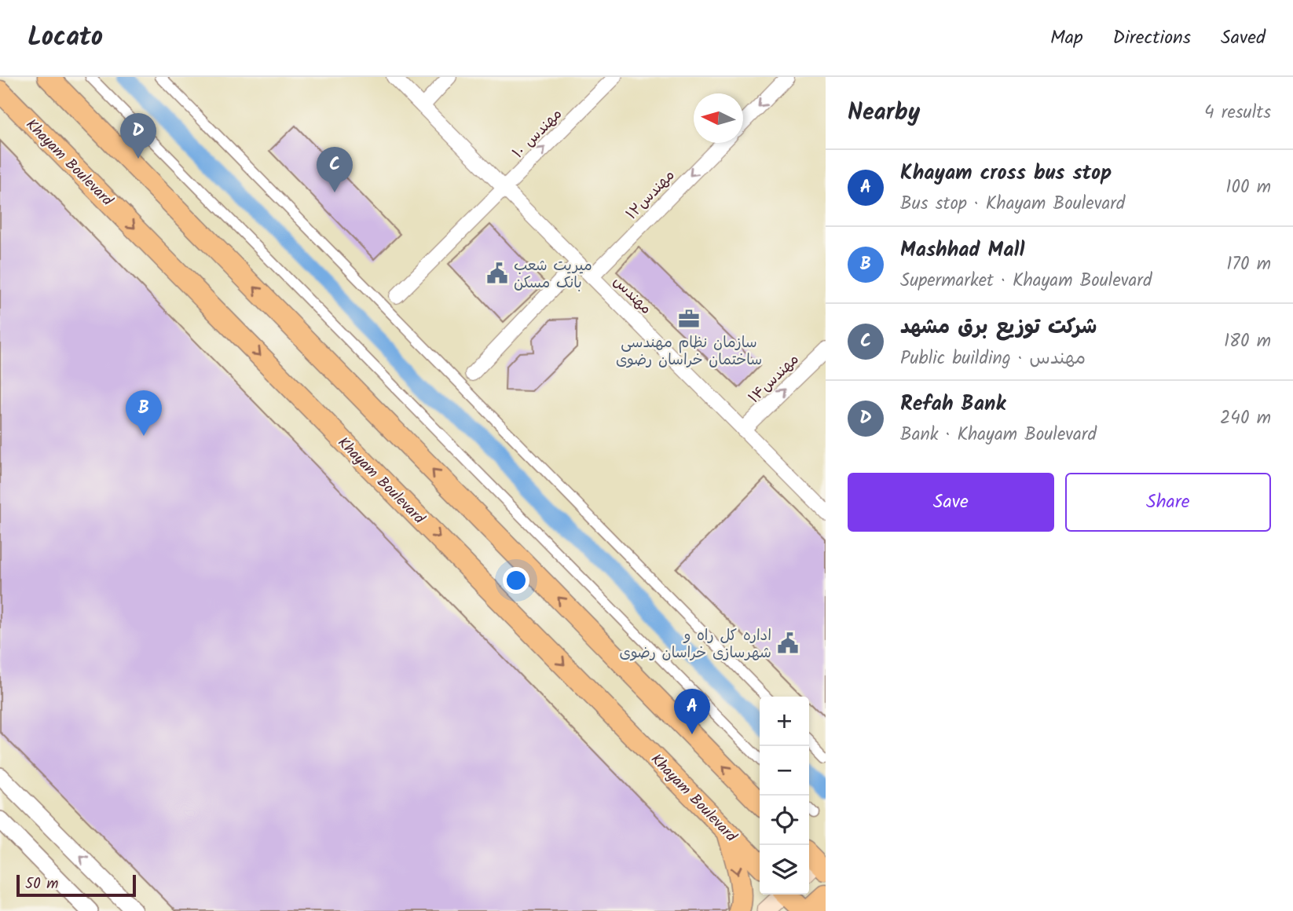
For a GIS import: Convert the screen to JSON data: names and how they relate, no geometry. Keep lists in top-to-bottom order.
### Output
{
  "streets": {
    "main road": ["Khayam Boulevard"],
    "street": [
      "مهندس ۱۰",
      "مهندس۱۲",
      "مهندس",
      "مهندس۱۴"
    ]
  },
  "crossings": [
    ["مهندس ۱۰", "مهندس"],
    ["مهندس۱۲", "مهندس"],
    ["مهندس", "مهندس۱۴"]
  ],
  "one_way": ["مهندس ۱۰", "مهندس۱۲", "مهندس۱۴"],
  "places": {
    "public building": ["میریت شعب بانک مسکن", "اداره کل راه و شهرسازی خراسان رضوی"],
    "office": ["سازمان نظام مهندسی ساختمان خراسان رضوی"]
  },
  "scale_bar": "50 m",
  "north": "left",
  "page": {
    "header": "Locato",
    "nav": ["Map", "Directions", "Saved"],
    "heading": ["Nearby", "4 results"],
    "pins": [
      "D",
      "C",
      "B",
      "A"
    ],
    "list": [
      {
        "mark": "A",
        "name": "Khayam cross bus stop",
        "note": "Bus stop · Khayam Boulevard",
        "value": "100 m"
      },
      {
        "mark": "B",
        "name": "Mashhad Mall",
        "note": "Supermarket · Khayam Boulevard",
        "value": "170 m"
      },
      {
        "mark": "C",
        "name": "شرکت توزیع برق مشهد",
        "note": "Public building · مهندس",
        "value": "180 m"
      },
      {
        "mark": "D",
        "name": "Refah Bank",
        "note": "Bank · Khayam Boulevard",
        "value": "240 m"
      }
    ],
    "buttons": ["Save", "Share"],
    "map_buttons": ["+", "−"],
    "scale": "50 m"
  }
}
